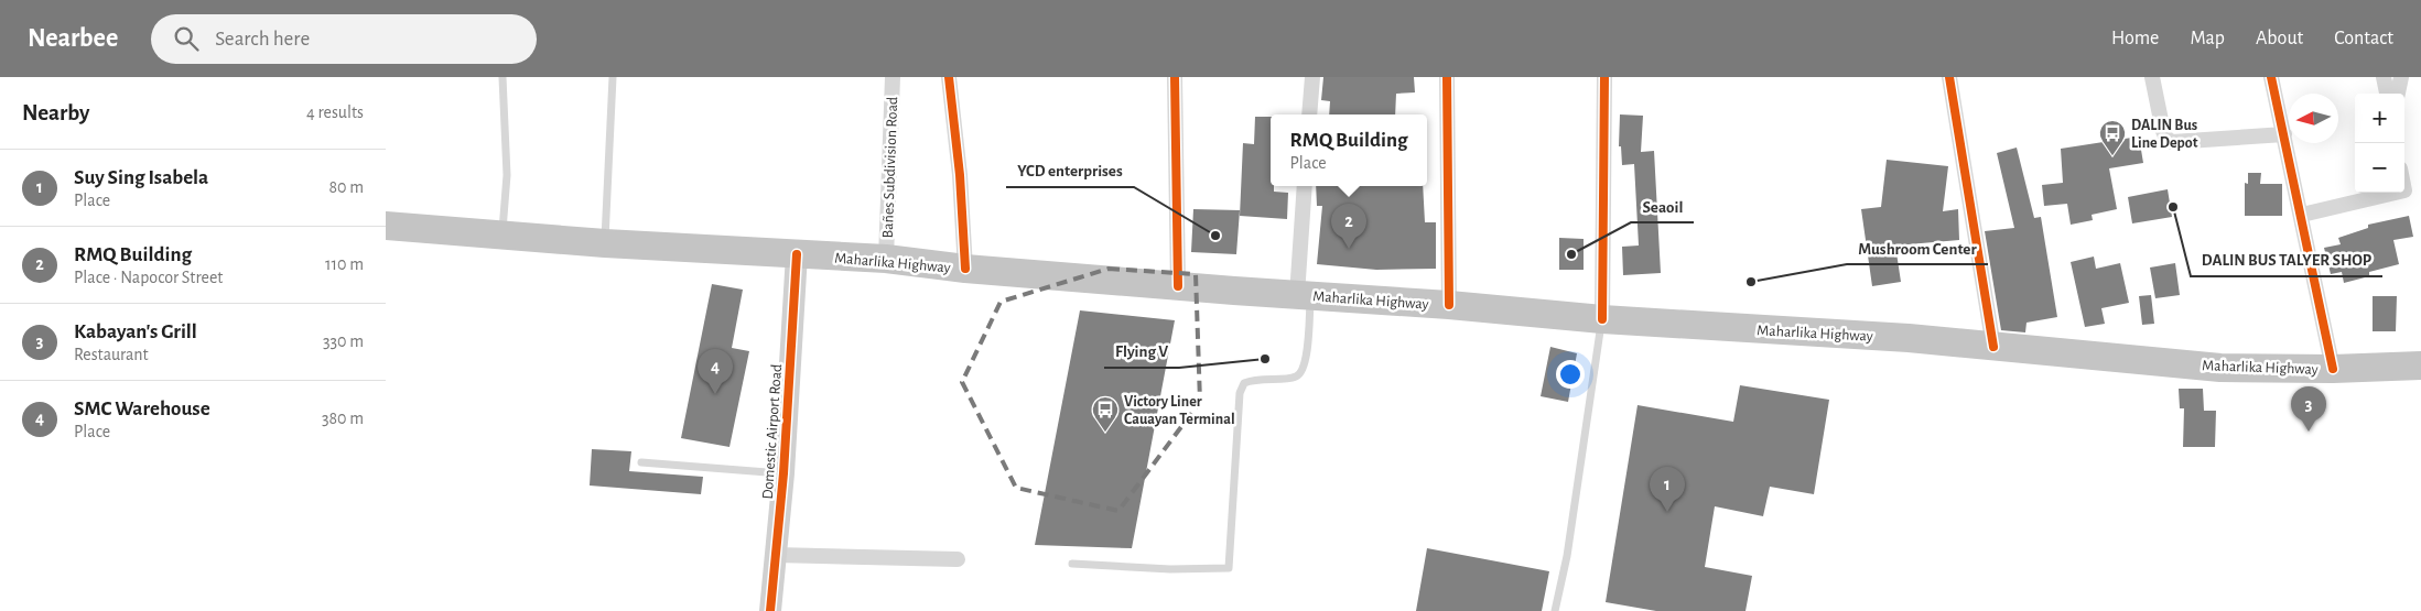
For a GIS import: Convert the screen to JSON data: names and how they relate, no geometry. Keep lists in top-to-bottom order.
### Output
{
  "streets": {
    "highway": ["Maharlika Highway"],
    "street": ["Bañes Subdivision Road", "Domestic Airport Road"]
  },
  "crossings": [
    ["Bañes Subdivision Road", "Maharlika Highway"],
    ["Maharlika Highway", "Domestic Airport Road"]
  ],
  "places": {
    "bus stop": ["DALIN Bus Line Depot", "Victory Liner Cauayan Terminal"],
    "other": [
      "DALIN BUS TALYER SHOP",
      "YCD enterprises",
      "Seaoil",
      "Mushroom Center",
      "Flying V"
    ]
  },
  "north": "left",
  "page": {
    "header": "Nearbee",
    "search": "Search here",
    "nav": [
      "Home",
      "Map",
      "About",
      "Contact"
    ],
    "heading": ["Nearby", "4 results"],
    "map_buttons": ["+", "−"],
    "popup": ["RMQ Building", "Place"],
    "list": [
      {
        "mark": "1",
        "name": "Suy Sing Isabela",
        "note": "Place",
        "value": "80 m"
      },
      {
        "mark": "2",
        "name": "RMQ Building",
        "note": "Place · Napocor Street",
        "value": "110 m"
      },
      {
        "mark": "3",
        "name": "Kabayan's Grill",
        "note": "Restaurant",
        "value": "330 m"
      },
      {
        "mark": "4",
        "name": "SMC Warehouse",
        "note": "Place",
        "value": "380 m"
      }
    ],
    "pins": [
      "2",
      "4",
      "3",
      "1"
    ]
  }
}
